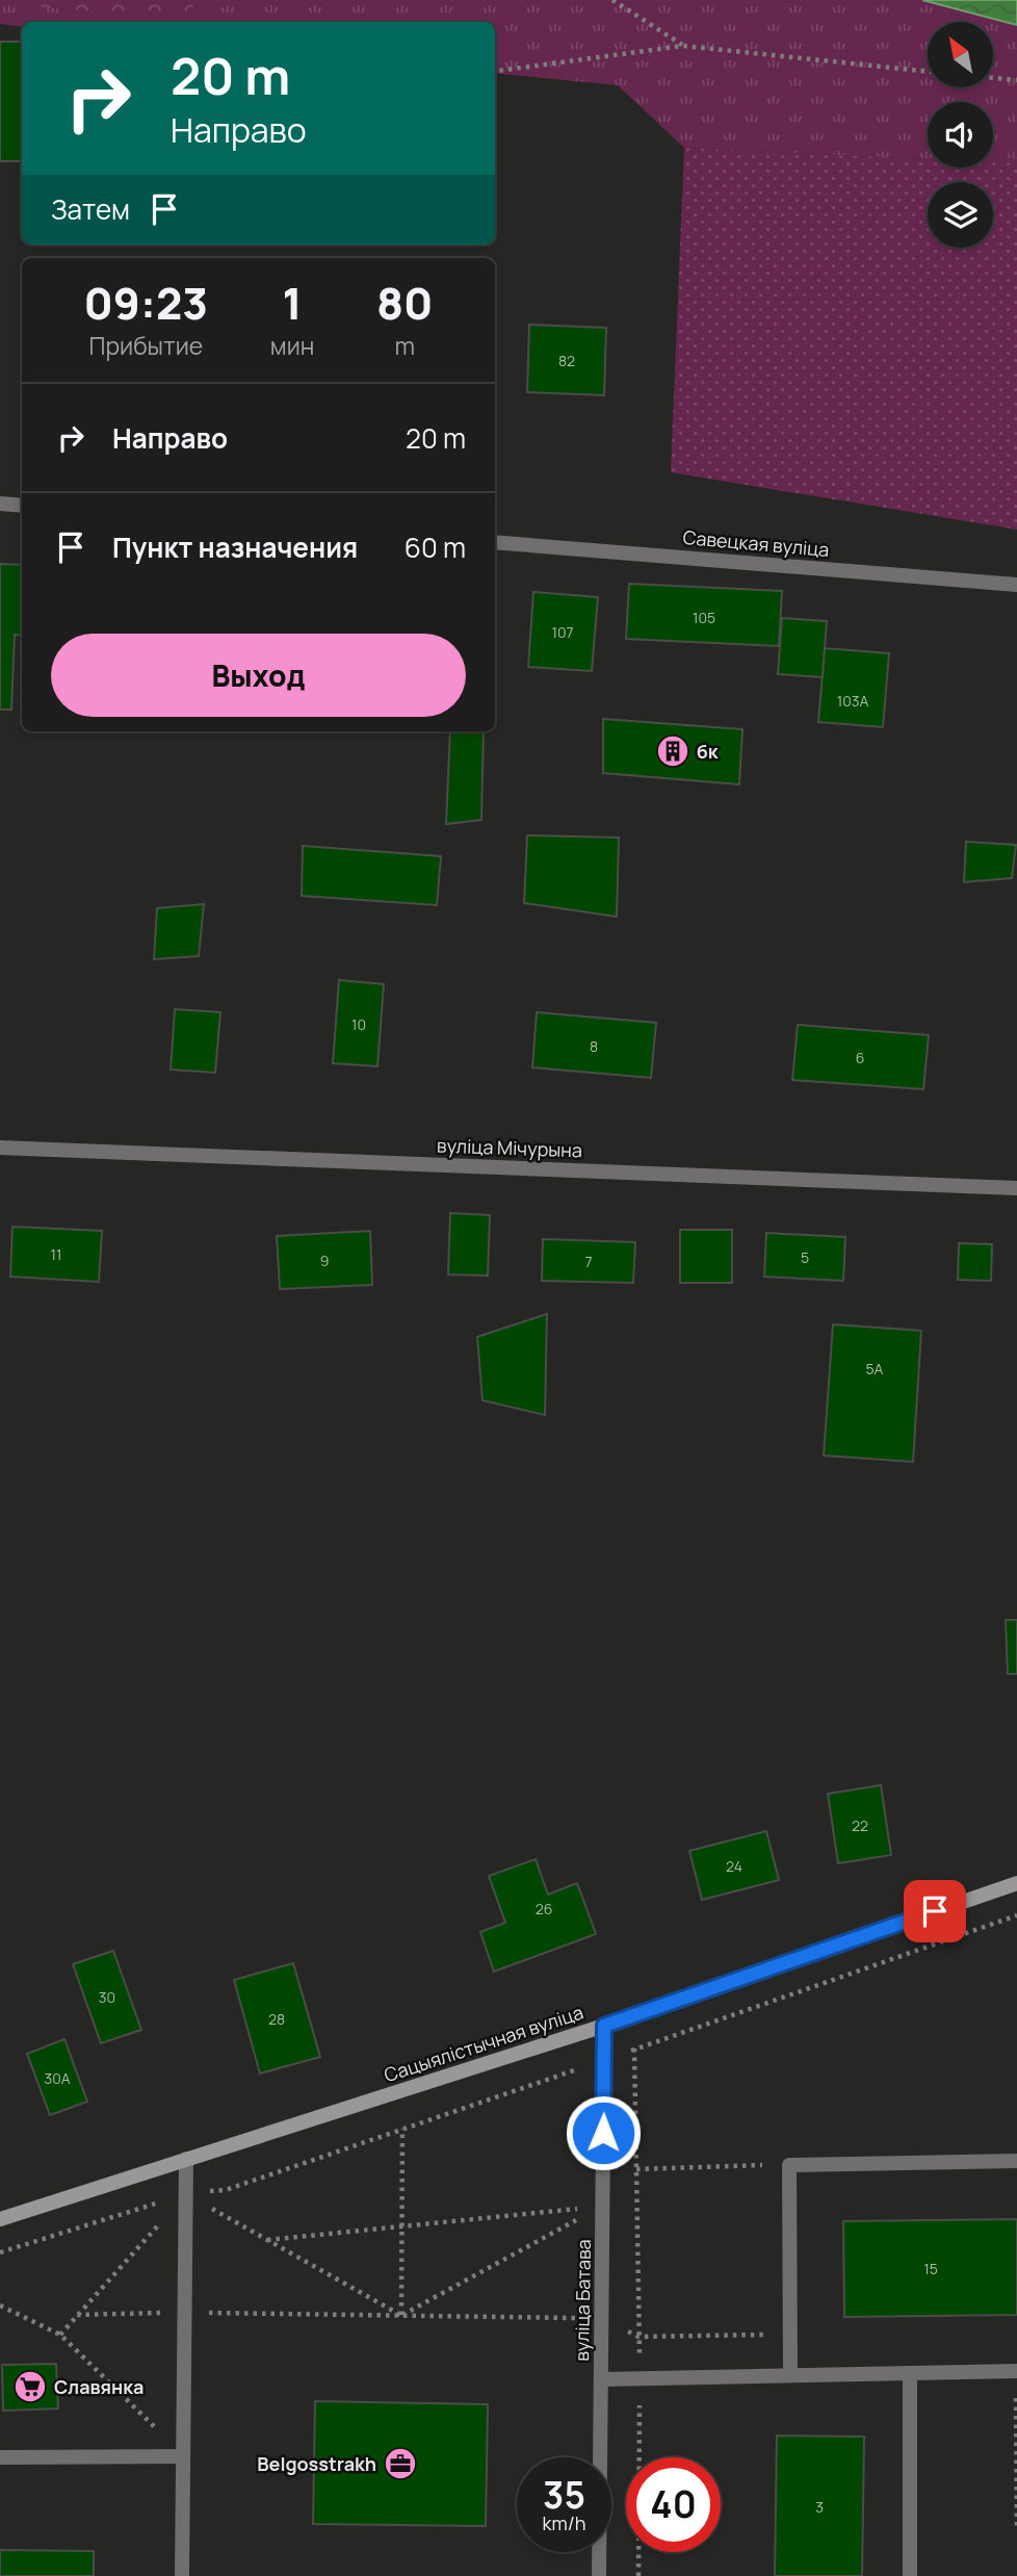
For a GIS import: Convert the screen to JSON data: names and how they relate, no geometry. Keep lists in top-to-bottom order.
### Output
{
  "streets": {
    "main road": ["Сацыялістычная вуліца"],
    "street": ["Савецкая вуліца", "вуліца Мічурына", "вуліца Батава"]
  },
  "crossings": [
    ["Сацыялістычная вуліца", "вуліца Батава"]
  ],
  "places": {
    "building": ["бк"],
    "supermarket": ["Славянка"],
    "office": ["Belgosstrakh"]
  },
  "house_numbers": [
    "82",
    "105",
    "107",
    "103А",
    "10",
    "8",
    "6",
    "11",
    "5",
    "9",
    "7",
    "5А",
    "22",
    "24",
    "26",
    "30",
    "28",
    "30А",
    "15",
    "3"
  ],
  "north": "top left",
  "page": {
    "turn": ["20 m", "Направо"],
    "then": "Затем",
    "eta": [
      "09:23",
      "Прибытие",
      "1",
      "мин",
      "80",
      "m"
    ],
    "list": [
      {
        "name": "Направо",
        "value": "20 m"
      },
      {
        "name": "Пункт назначения",
        "value": "60 m"
      }
    ],
    "buttons": "Выход",
    "speed": "35 km/h",
    "limit": "40"
  }
}
